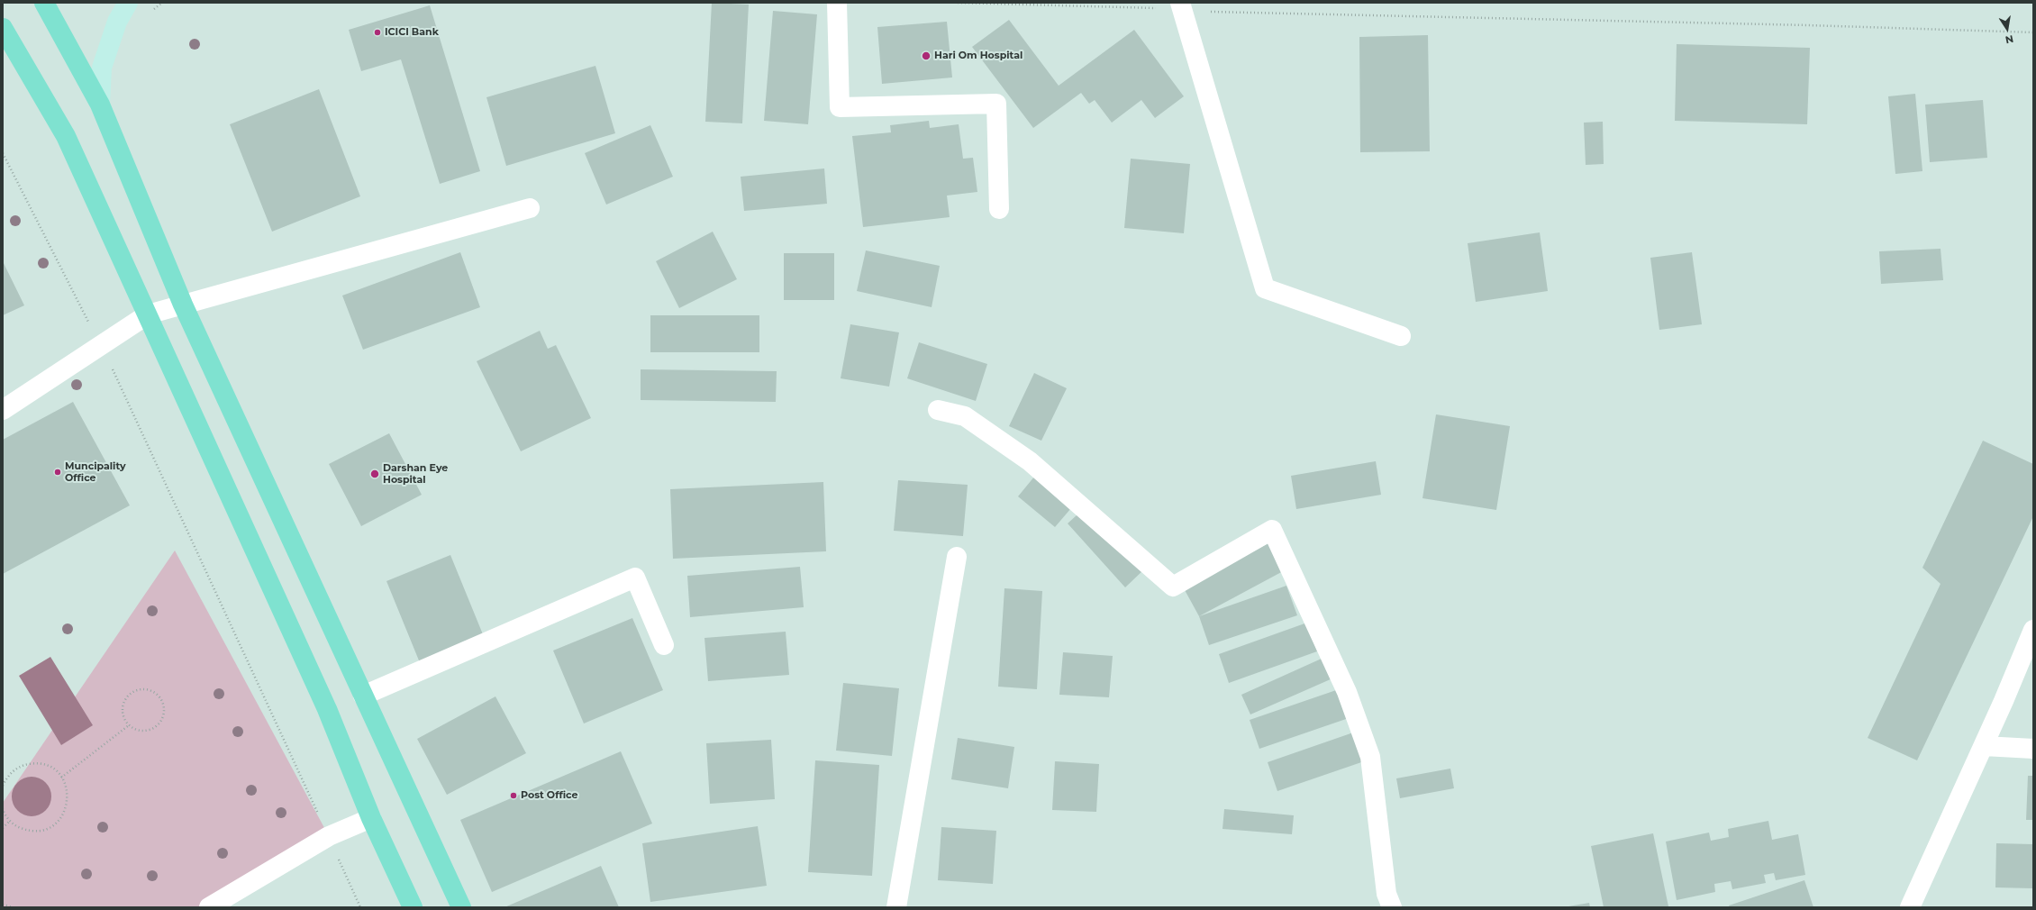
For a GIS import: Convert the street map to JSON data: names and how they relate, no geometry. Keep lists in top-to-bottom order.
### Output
{
  "places": [
    "ICICI Bank",
    "Hari Om Hospital",
    "Muncipality Office",
    "Darshan Eye Hospital",
    "Post Office"
  ],
  "north": "bottom"
}
